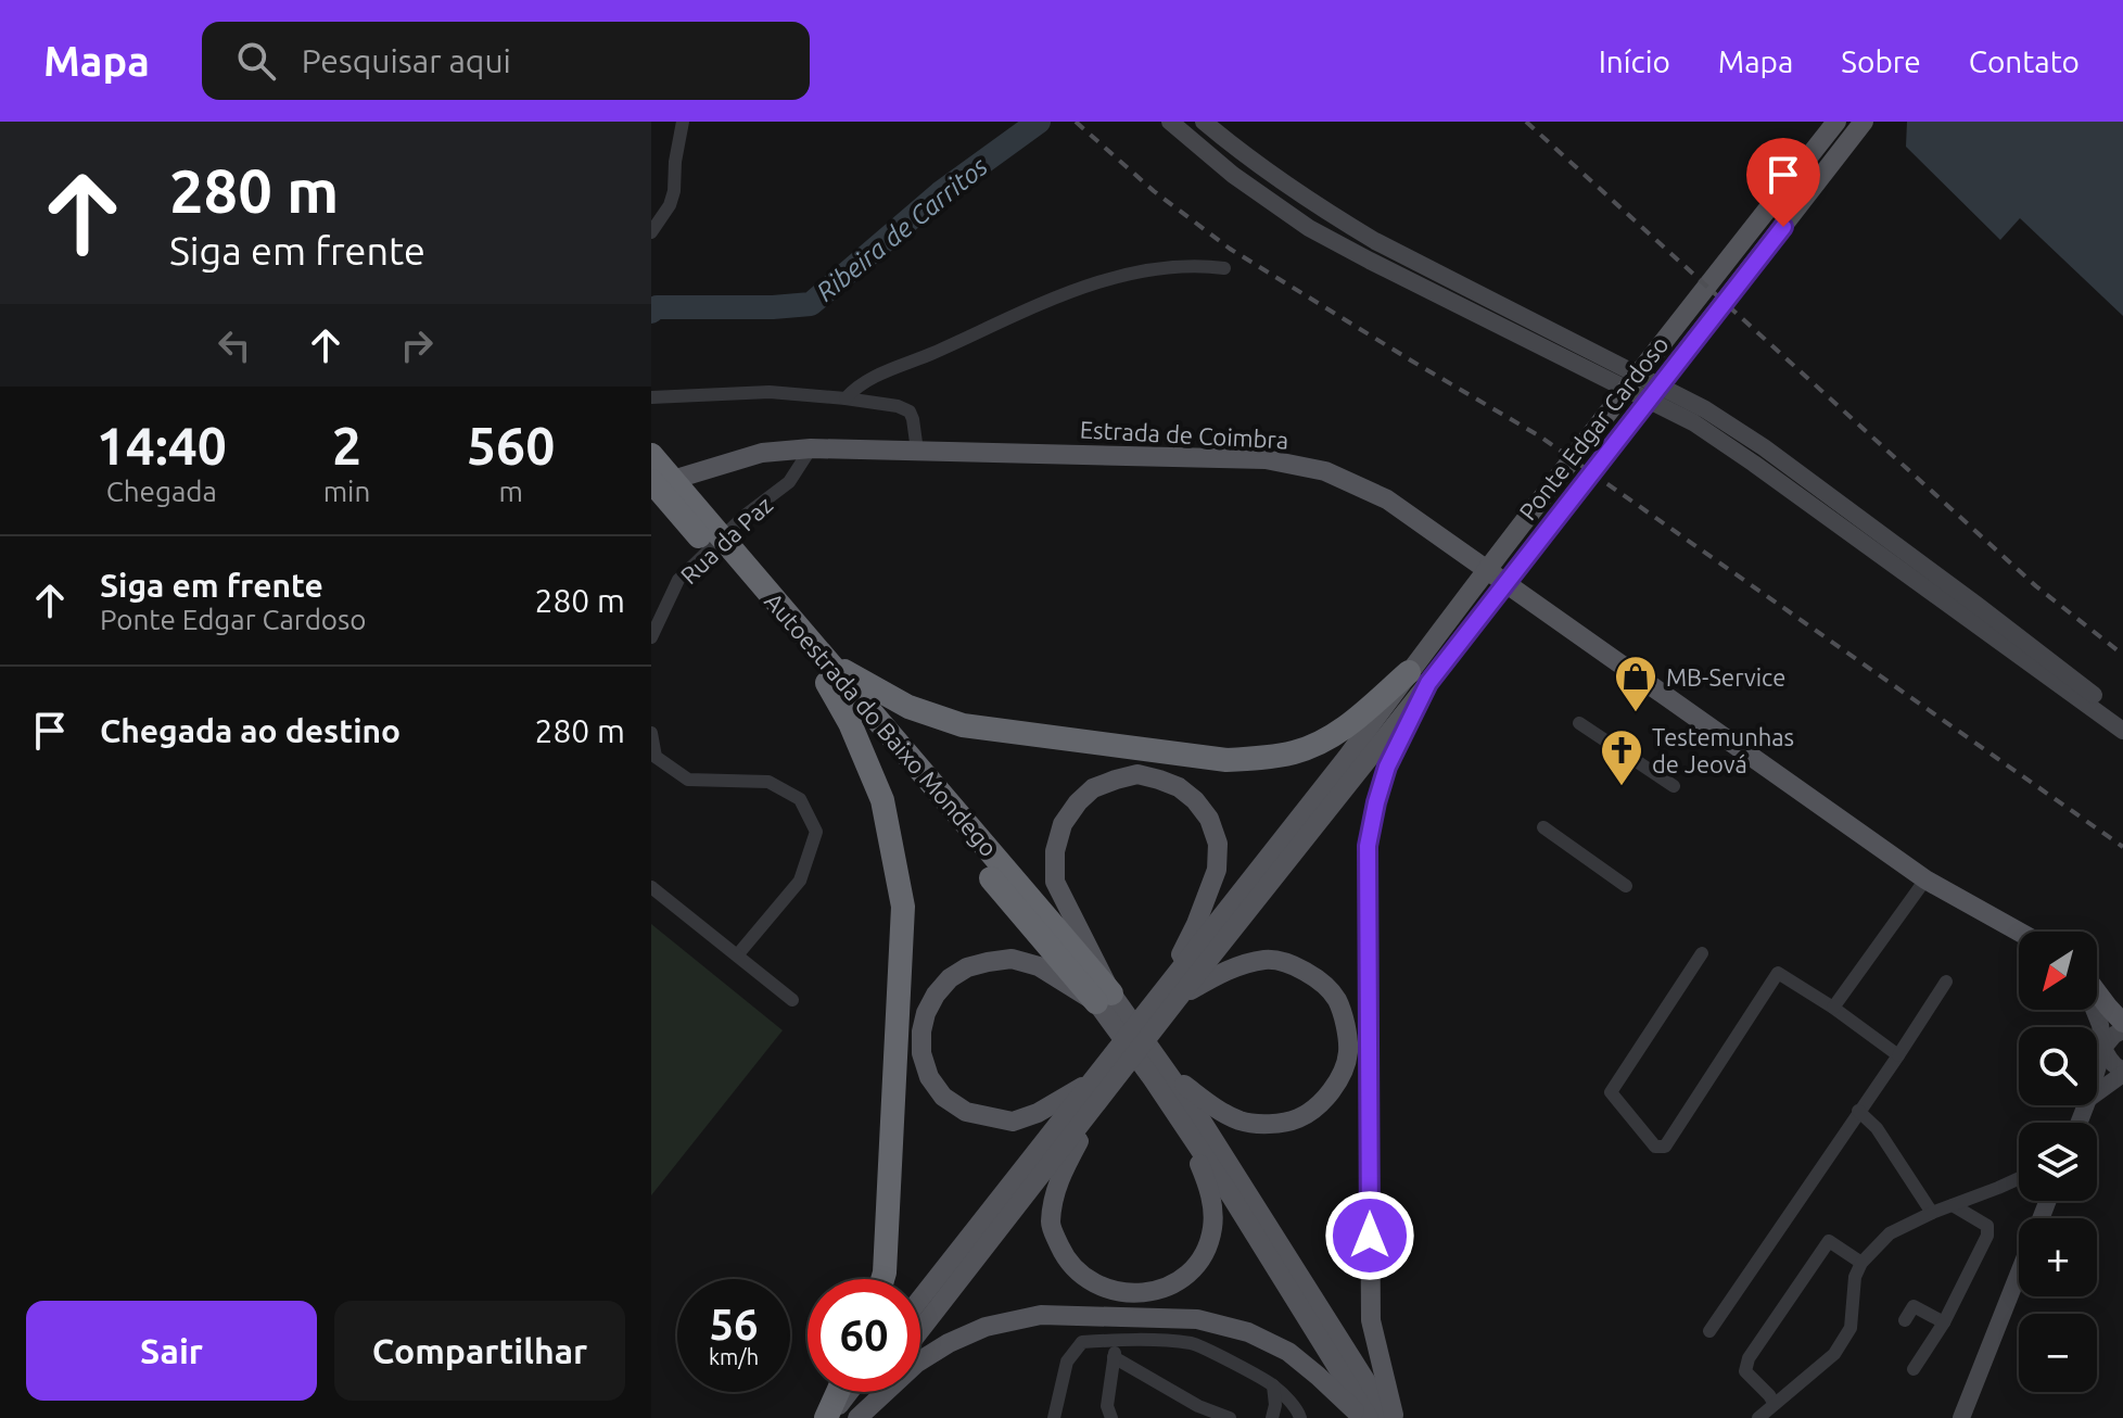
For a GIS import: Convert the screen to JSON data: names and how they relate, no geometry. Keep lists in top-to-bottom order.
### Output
{
  "streets": {
    "highway": ["Autoestrada do Baixo Mondego"],
    "main road": ["Ponte Edgar Cardoso", "Estrada de Coimbra"],
    "street": ["Rua da Paz"]
  },
  "crossings": [
    ["Estrada de Coimbra", "Rua da Paz"]
  ],
  "water": ["Ribeira de Carritos"],
  "places": {
    "shop": ["MB-Service"],
    "church": ["Testemunhas de Jeová"]
  },
  "north": "bottom left",
  "page": {
    "header": "Mapa",
    "search": "Pesquisar aqui",
    "nav": [
      "Início",
      "Mapa",
      "Sobre",
      "Contato"
    ],
    "turn": ["280 m", "Siga em frente"],
    "eta": [
      "14:40",
      "Chegada",
      "2",
      "min",
      "560",
      "m"
    ],
    "list": [
      {
        "name": "Siga em frente",
        "note": "Ponte Edgar Cardoso",
        "value": "280 m"
      },
      {
        "name": "Chegada ao destino",
        "value": "280 m"
      }
    ],
    "map_buttons": ["+", "−"],
    "speed": "56 km/h",
    "limit": "60",
    "buttons": ["Sair", "Compartilhar"]
  }
}
